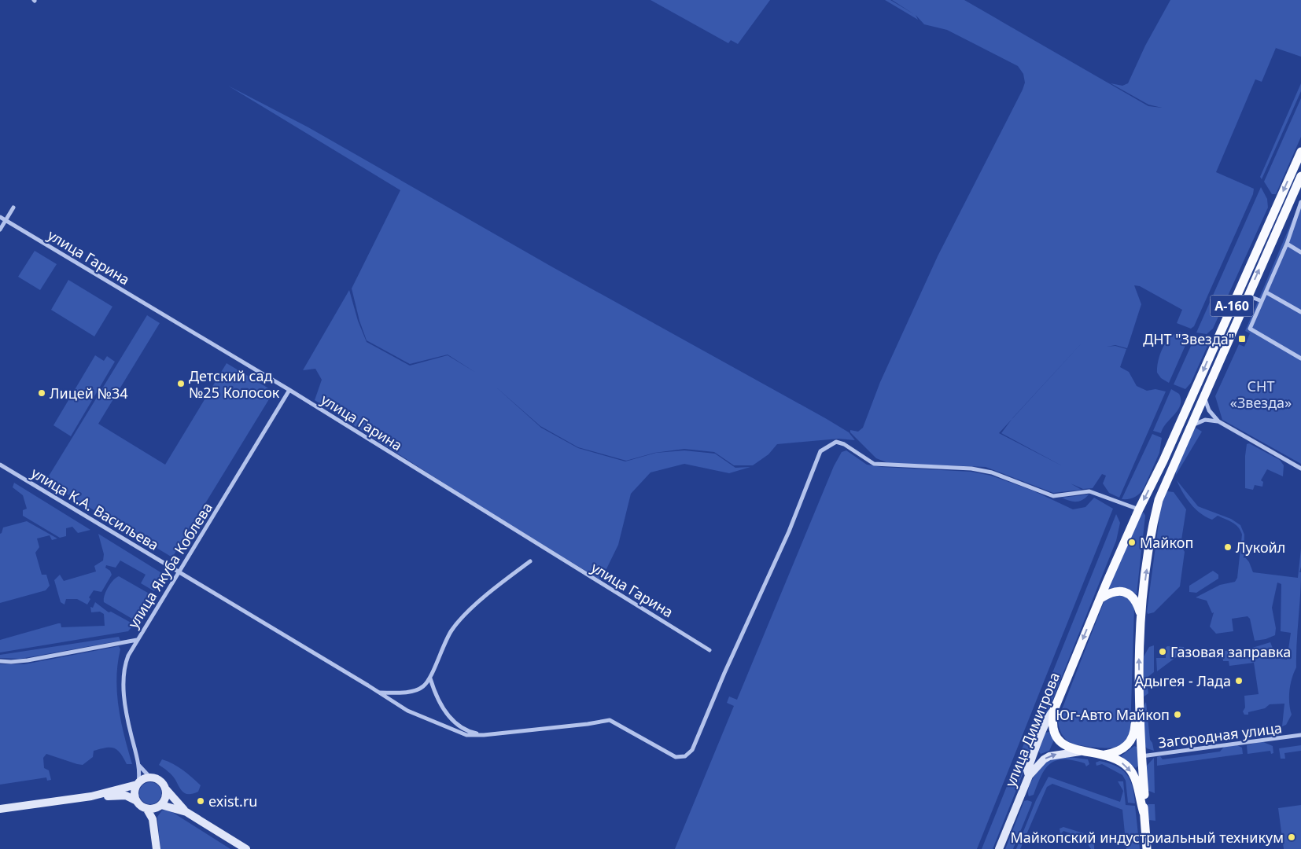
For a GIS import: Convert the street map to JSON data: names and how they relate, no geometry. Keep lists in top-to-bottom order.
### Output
{
  "streets": {
    "main road": ["А-160", "улица Димитрова"],
    "street": [
      "улица Гарина",
      "улица К.А. Васильева",
      "улица Якуба Коблева",
      "Загородная улица"
    ]
  },
  "crossings": [
    ["улица Гарина", "улица Якуба Коблева"],
    ["улица К.А. Васильева", "улица Якуба Коблева"]
  ],
  "parks": ["СНТ «Звезда»"],
  "places": {
    "transit": ["ДНТ \"Звезда\""],
    "other": [
      "Детский сад №25 Колосок",
      "Лицей №34",
      "Майкоп",
      "Лукойл",
      "Газовая заправка",
      "Адыгея - Лада",
      "Юг-Авто Майкоп",
      "exist.ru",
      "Майкопский индустриальный техникум"
    ]
  }
}
